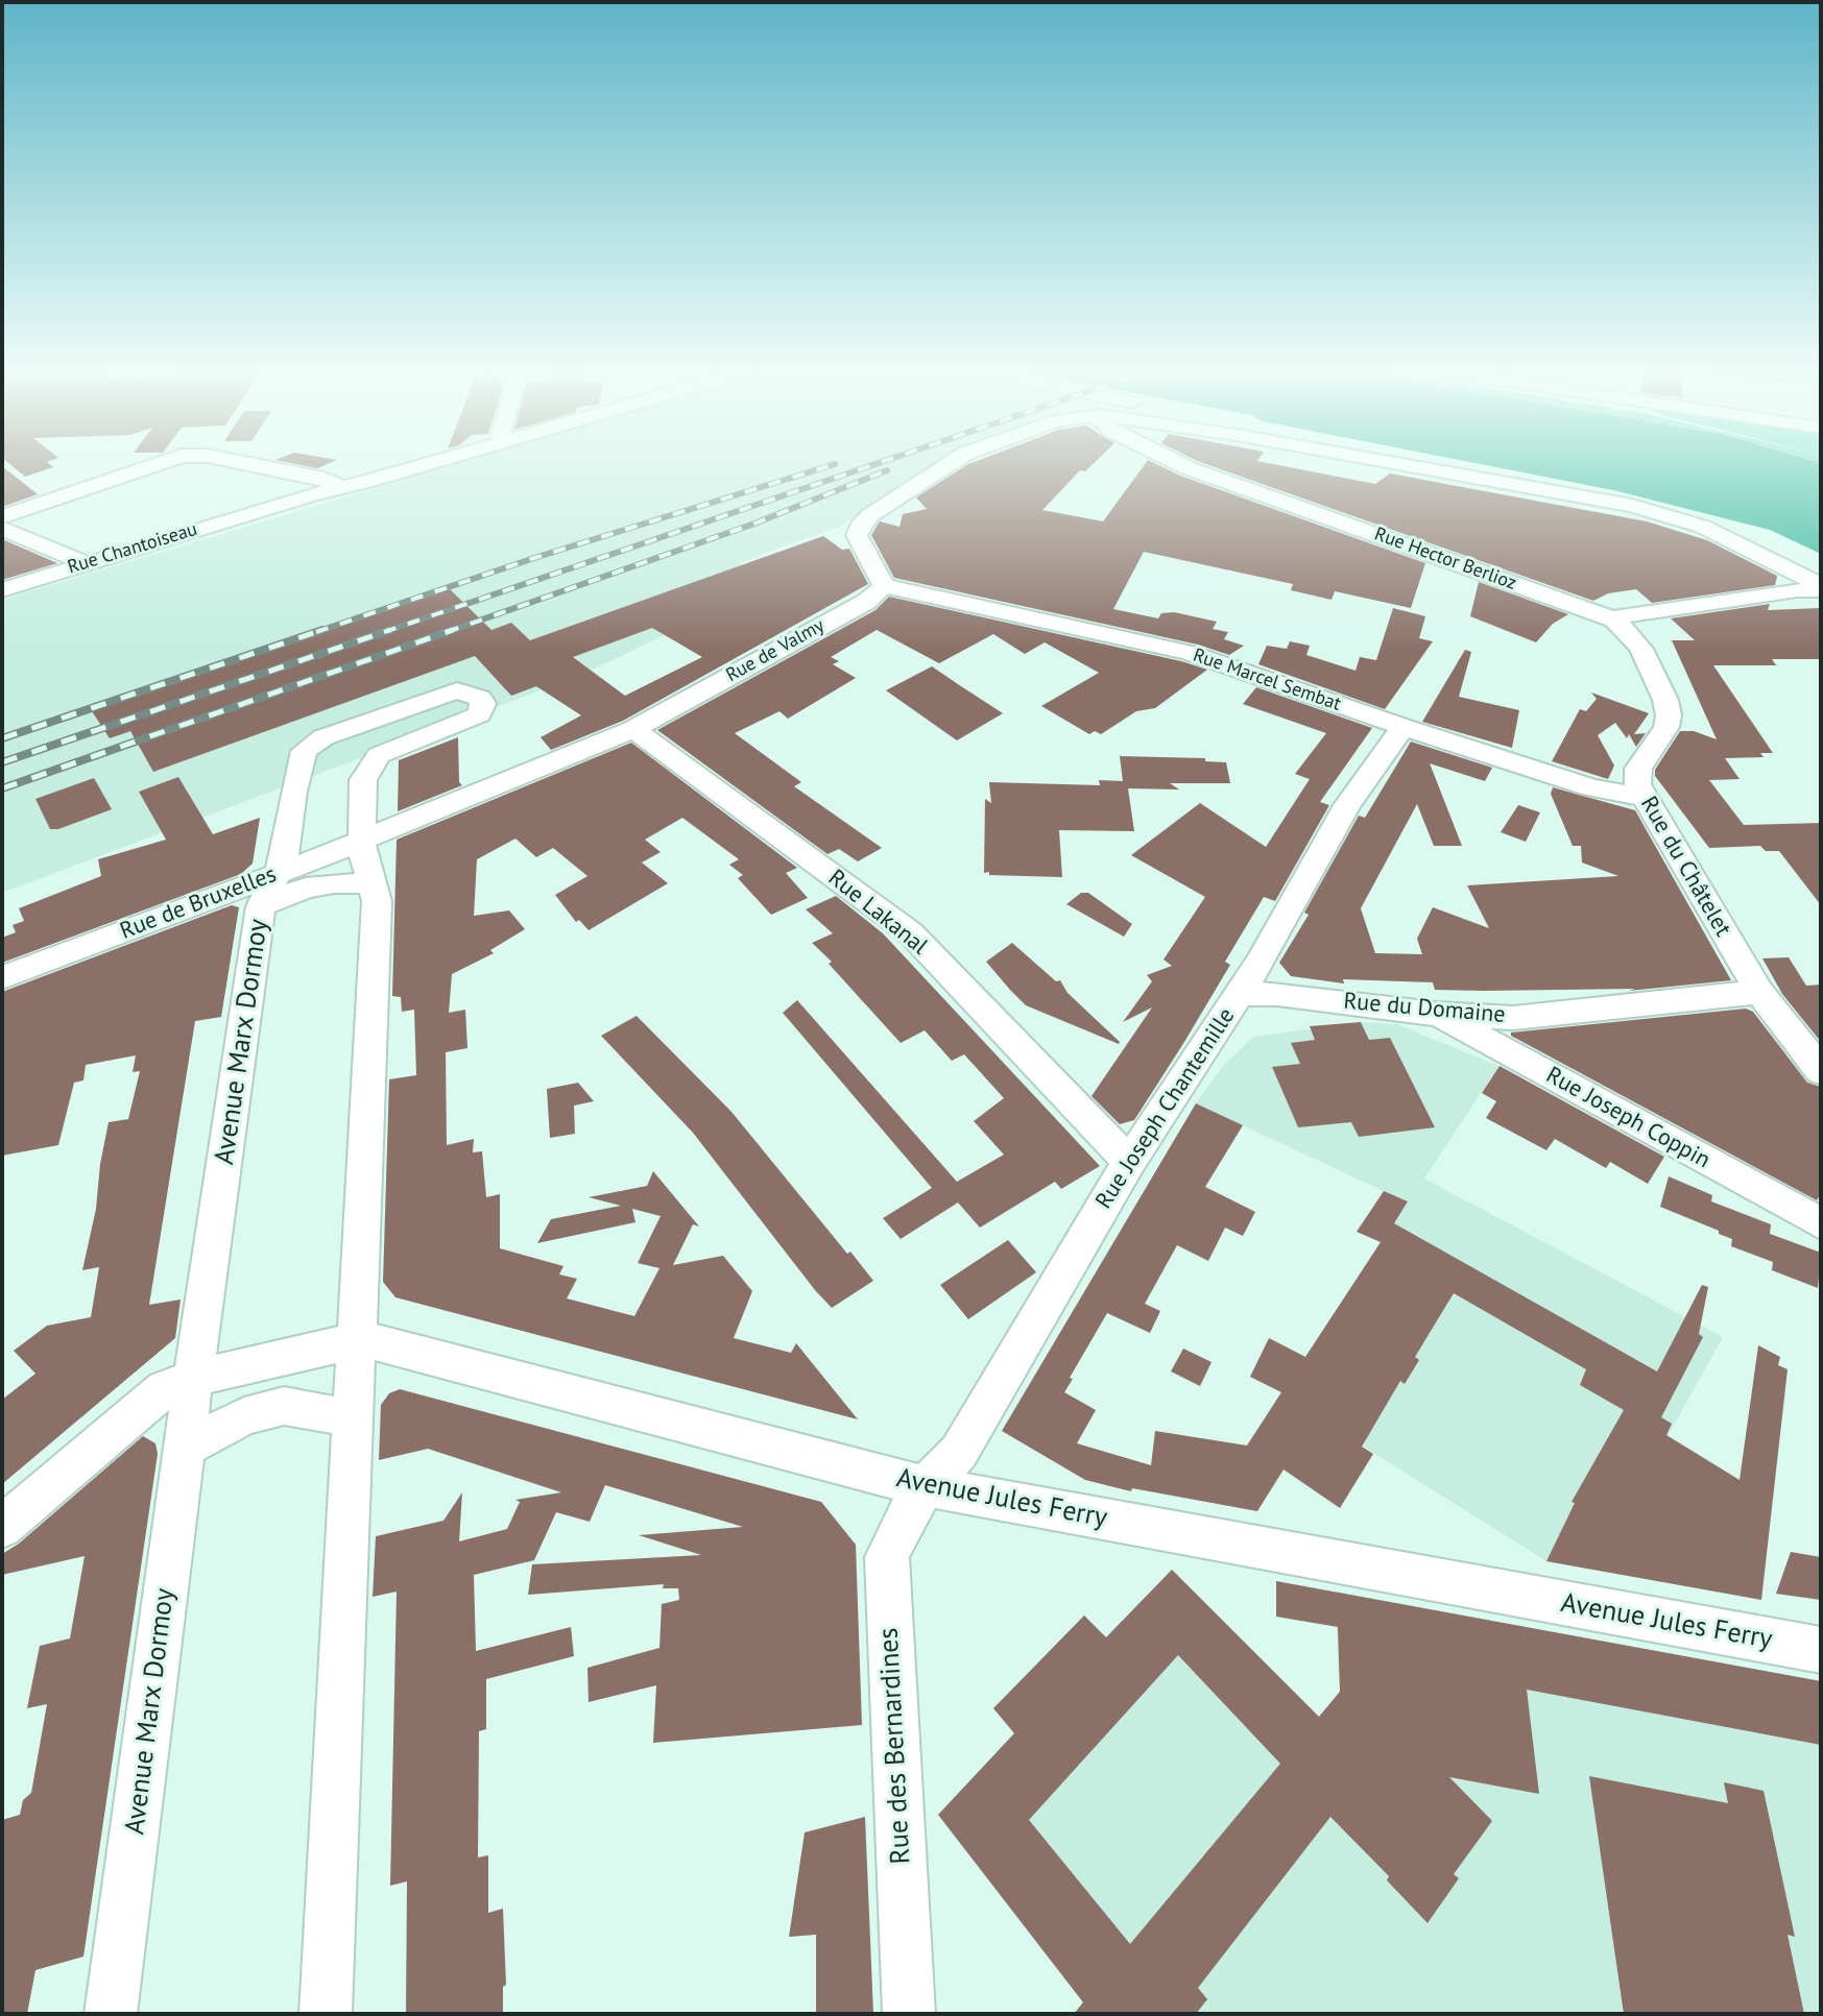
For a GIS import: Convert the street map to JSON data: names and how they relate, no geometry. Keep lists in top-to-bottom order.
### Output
{
  "streets": {
    "street": [
      "Rue Chantoiseau",
      "Rue Hector Berlioz",
      "Rue de Valmy",
      "Rue Marcel Sembat",
      "Rue du Châtelet",
      "Rue de Bruxelles",
      "Rue Lakanal",
      "Rue du Domaine",
      "Avenue Marx Dormoy",
      "Rue Joseph Chantemille",
      "Rue Joseph Coppin",
      "Avenue Jules Ferry",
      "Rue des Bernardines"
    ]
  },
  "crossings": [
    ["Rue Hector Berlioz", "Rue du Châtelet"],
    ["Rue de Valmy", "Rue Marcel Sembat"],
    ["Rue de Valmy", "Rue de Bruxelles"],
    ["Rue de Valmy", "Rue Lakanal"],
    ["Rue Marcel Sembat", "Rue du Châtelet"],
    ["Rue Marcel Sembat", "Rue Joseph Chantemille"],
    ["Rue du Châtelet", "Rue du Domaine"],
    ["Rue de Bruxelles", "Avenue Marx Dormoy"],
    ["Rue Lakanal", "Rue Joseph Chantemille"],
    ["Rue du Domaine", "Rue Joseph Chantemille"],
    ["Rue du Domaine", "Rue Joseph Coppin"],
    ["Avenue Marx Dormoy", "Avenue Jules Ferry"],
    ["Rue Joseph Chantemille", "Avenue Jules Ferry"],
    ["Rue Joseph Chantemille", "Rue des Bernardines"],
    ["Avenue Jules Ferry", "Rue des Bernardines"]
  ]
}
